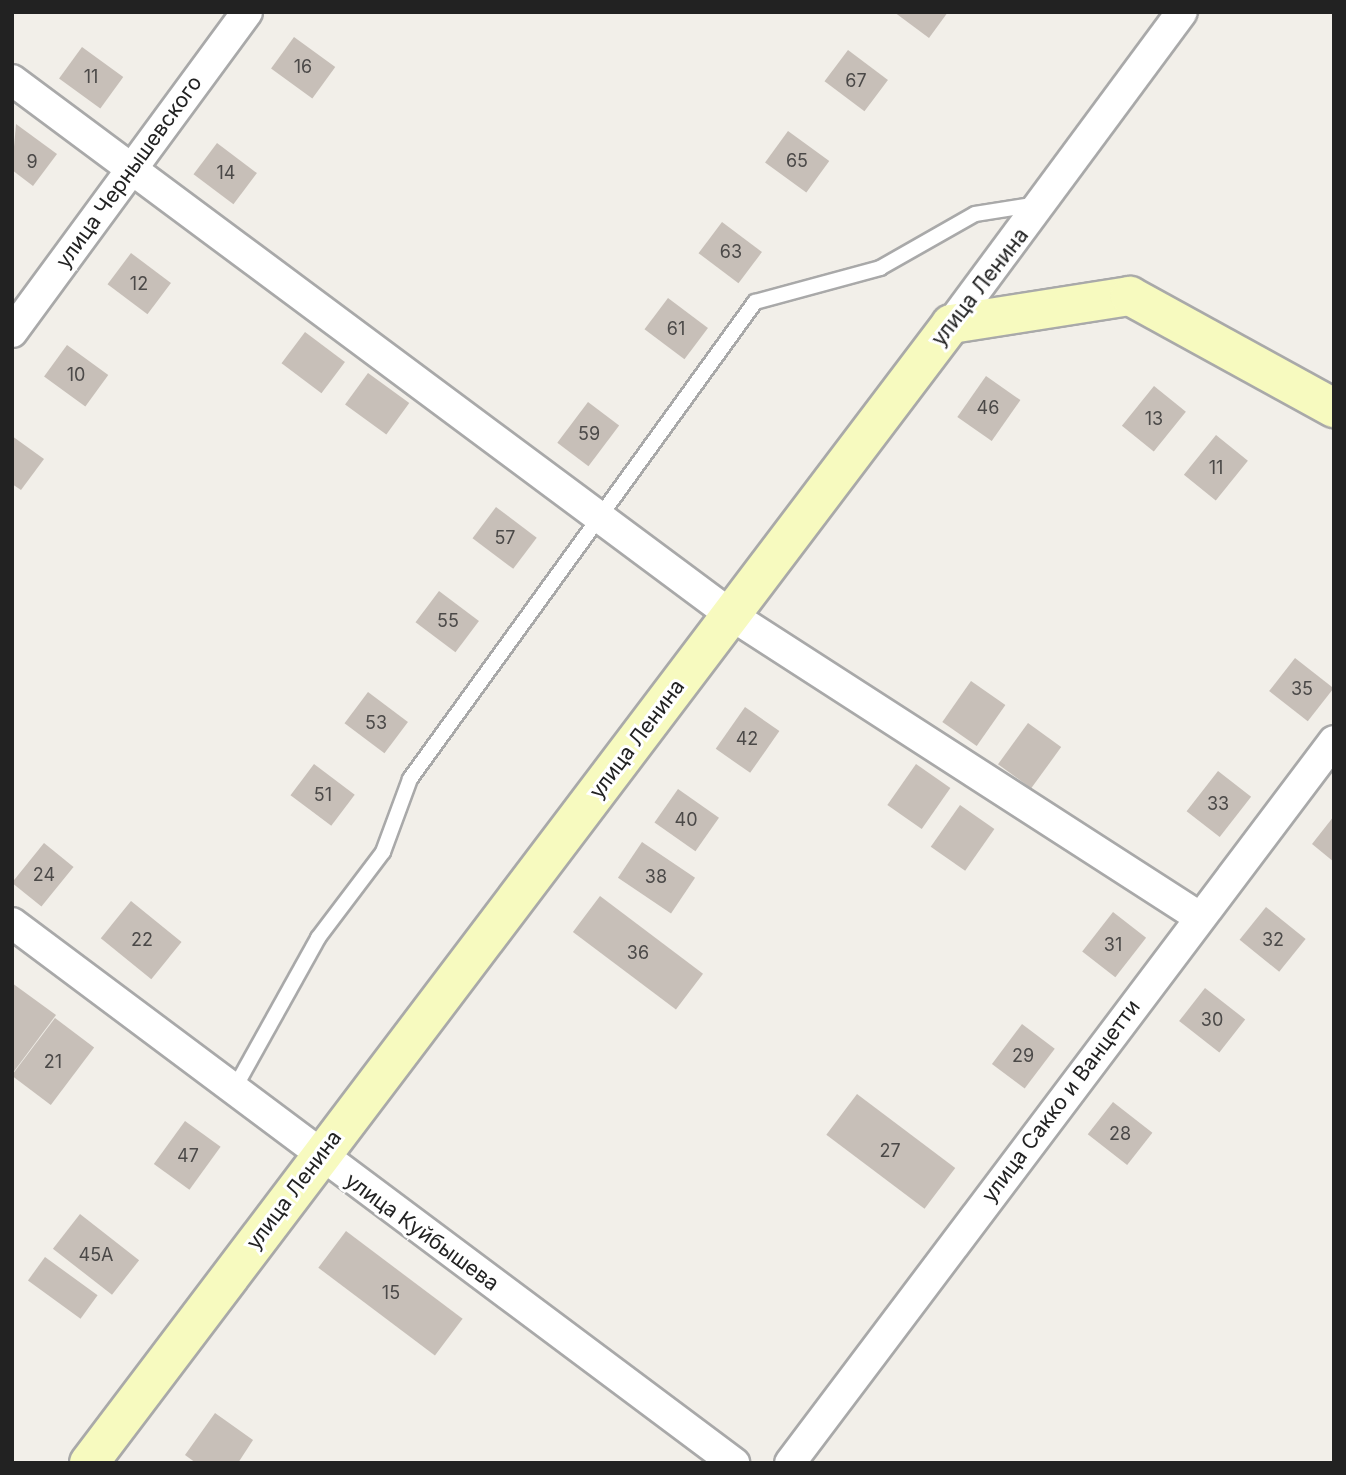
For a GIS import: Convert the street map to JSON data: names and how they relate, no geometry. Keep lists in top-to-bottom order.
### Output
{
  "streets": {
    "main road": ["улица Ленина"],
    "street": ["улица Чернышевского", "улица Сакко и Ванцетти", "улица Куйбышева"]
  },
  "crossings": [
    ["улица Ленина", "улица Куйбышева"]
  ],
  "house_numbers": [
    "16",
    "11",
    "67",
    "65",
    "9",
    "14",
    "63",
    "12",
    "61",
    "10",
    "46",
    "13",
    "59",
    "11",
    "57",
    "55",
    "35",
    "53",
    "42",
    "51",
    "33",
    "40",
    "24",
    "38",
    "22",
    "32",
    "31",
    "36",
    "30",
    "29",
    "21",
    "28",
    "27",
    "47",
    "45А",
    "15"
  ]
}
